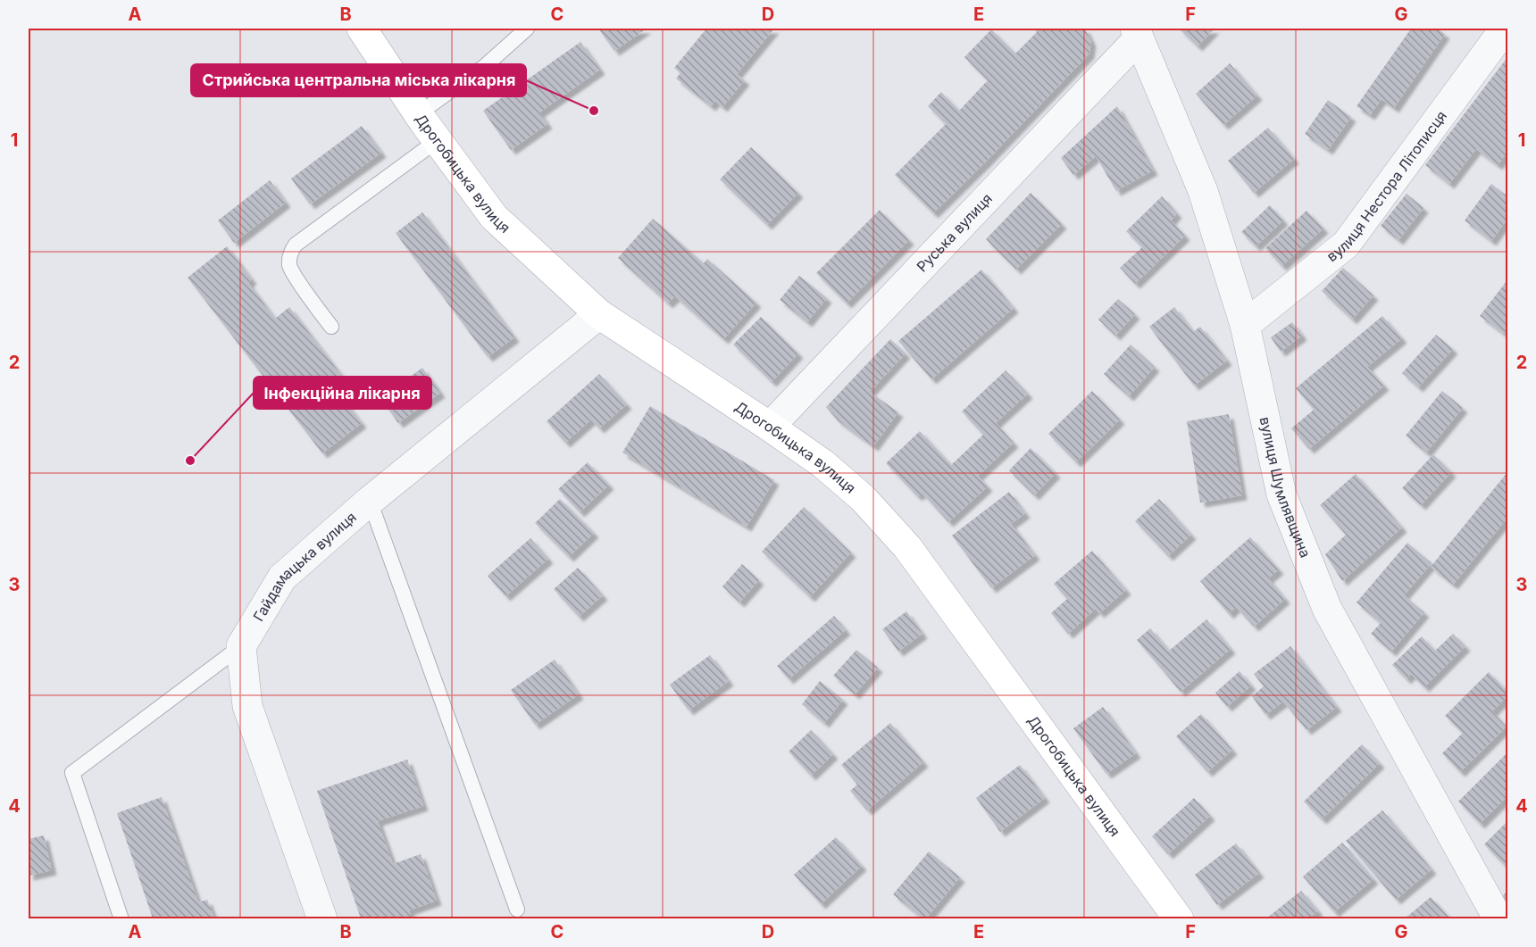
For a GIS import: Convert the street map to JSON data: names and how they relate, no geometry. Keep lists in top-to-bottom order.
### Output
{
  "streets": {
    "main road": ["Дрогобицька вулиця"],
    "street": [
      "вулиця Нестора Літописця",
      "Руська вулиця",
      "вулиця Шумлявщина",
      "Гайдамацька вулиця"
    ]
  },
  "crossings": [
    ["Дрогобицька вулиця", "Руська вулиця"],
    ["Дрогобицька вулиця", "Гайдамацька вулиця"],
    ["вулиця Нестора Літописця", "вулиця Шумлявщина"],
    ["Руська вулиця", "вулиця Шумлявщина"]
  ],
  "places": ["Стрийська центральна міська лікарня", "Інфекційна лікарня"],
  "grid": {
    "columns": [
      "A",
      "B",
      "C",
      "D",
      "E",
      "F",
      "G"
    ],
    "rows": [
      "1",
      "2",
      "3",
      "4"
    ]
  }
}
